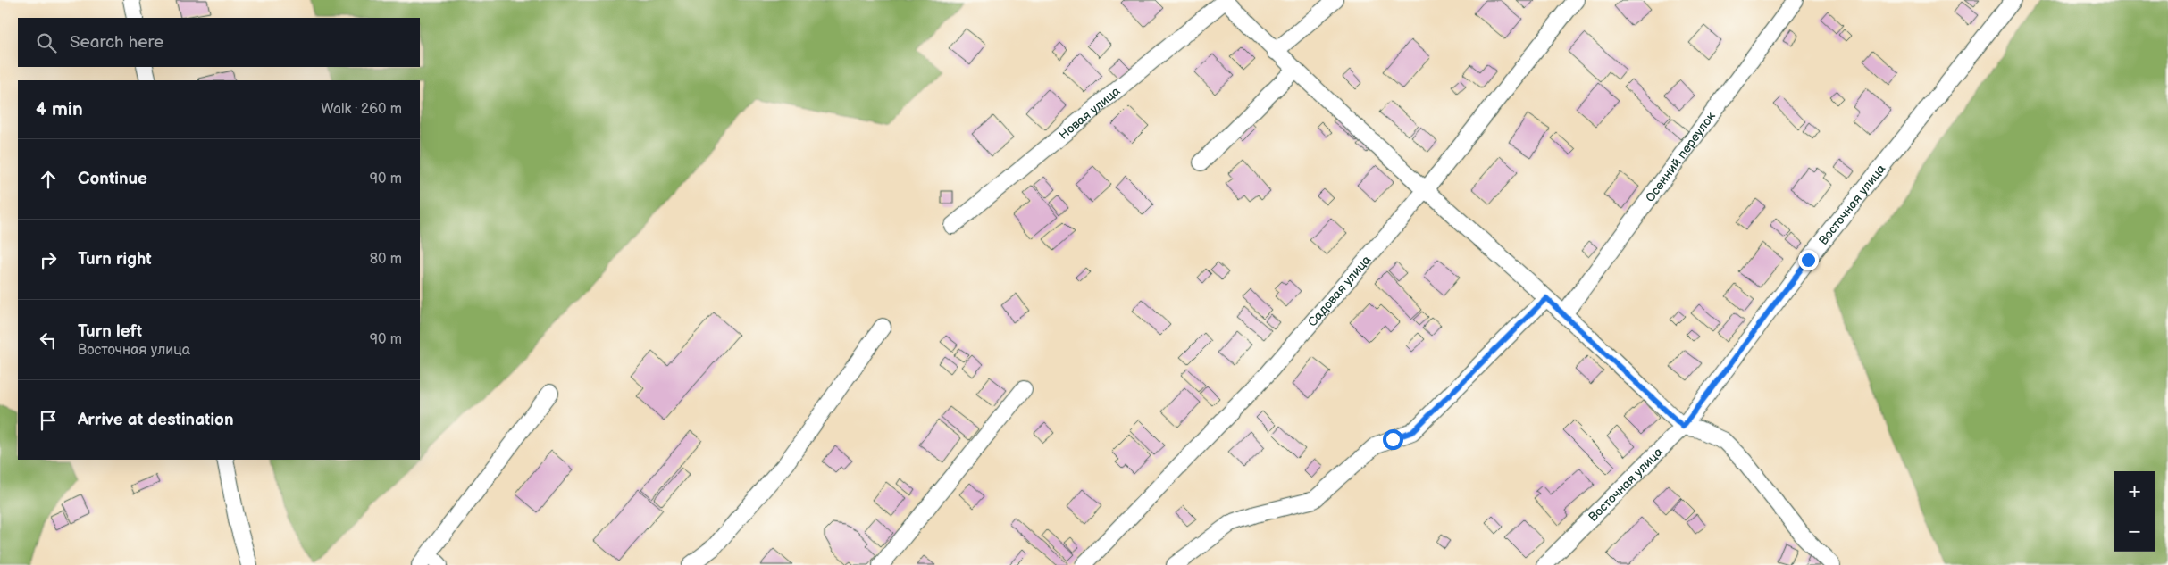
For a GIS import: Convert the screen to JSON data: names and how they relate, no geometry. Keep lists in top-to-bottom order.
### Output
{
  "streets": {
    "street": [
      "Новая улица",
      "Осенний переулок",
      "Восточная улица",
      "Садовая улица"
    ]
  },
  "page": {
    "search": "Search here",
    "heading": ["4 min", "Walk · 260 m"],
    "list": [
      ["Continue", "90 m"],
      ["Turn right", "80 m"],
      ["Turn left", "Восточная улица", "90 m"],
      "Arrive at destination"
    ],
    "map_buttons": ["+", "−"]
  }
}
